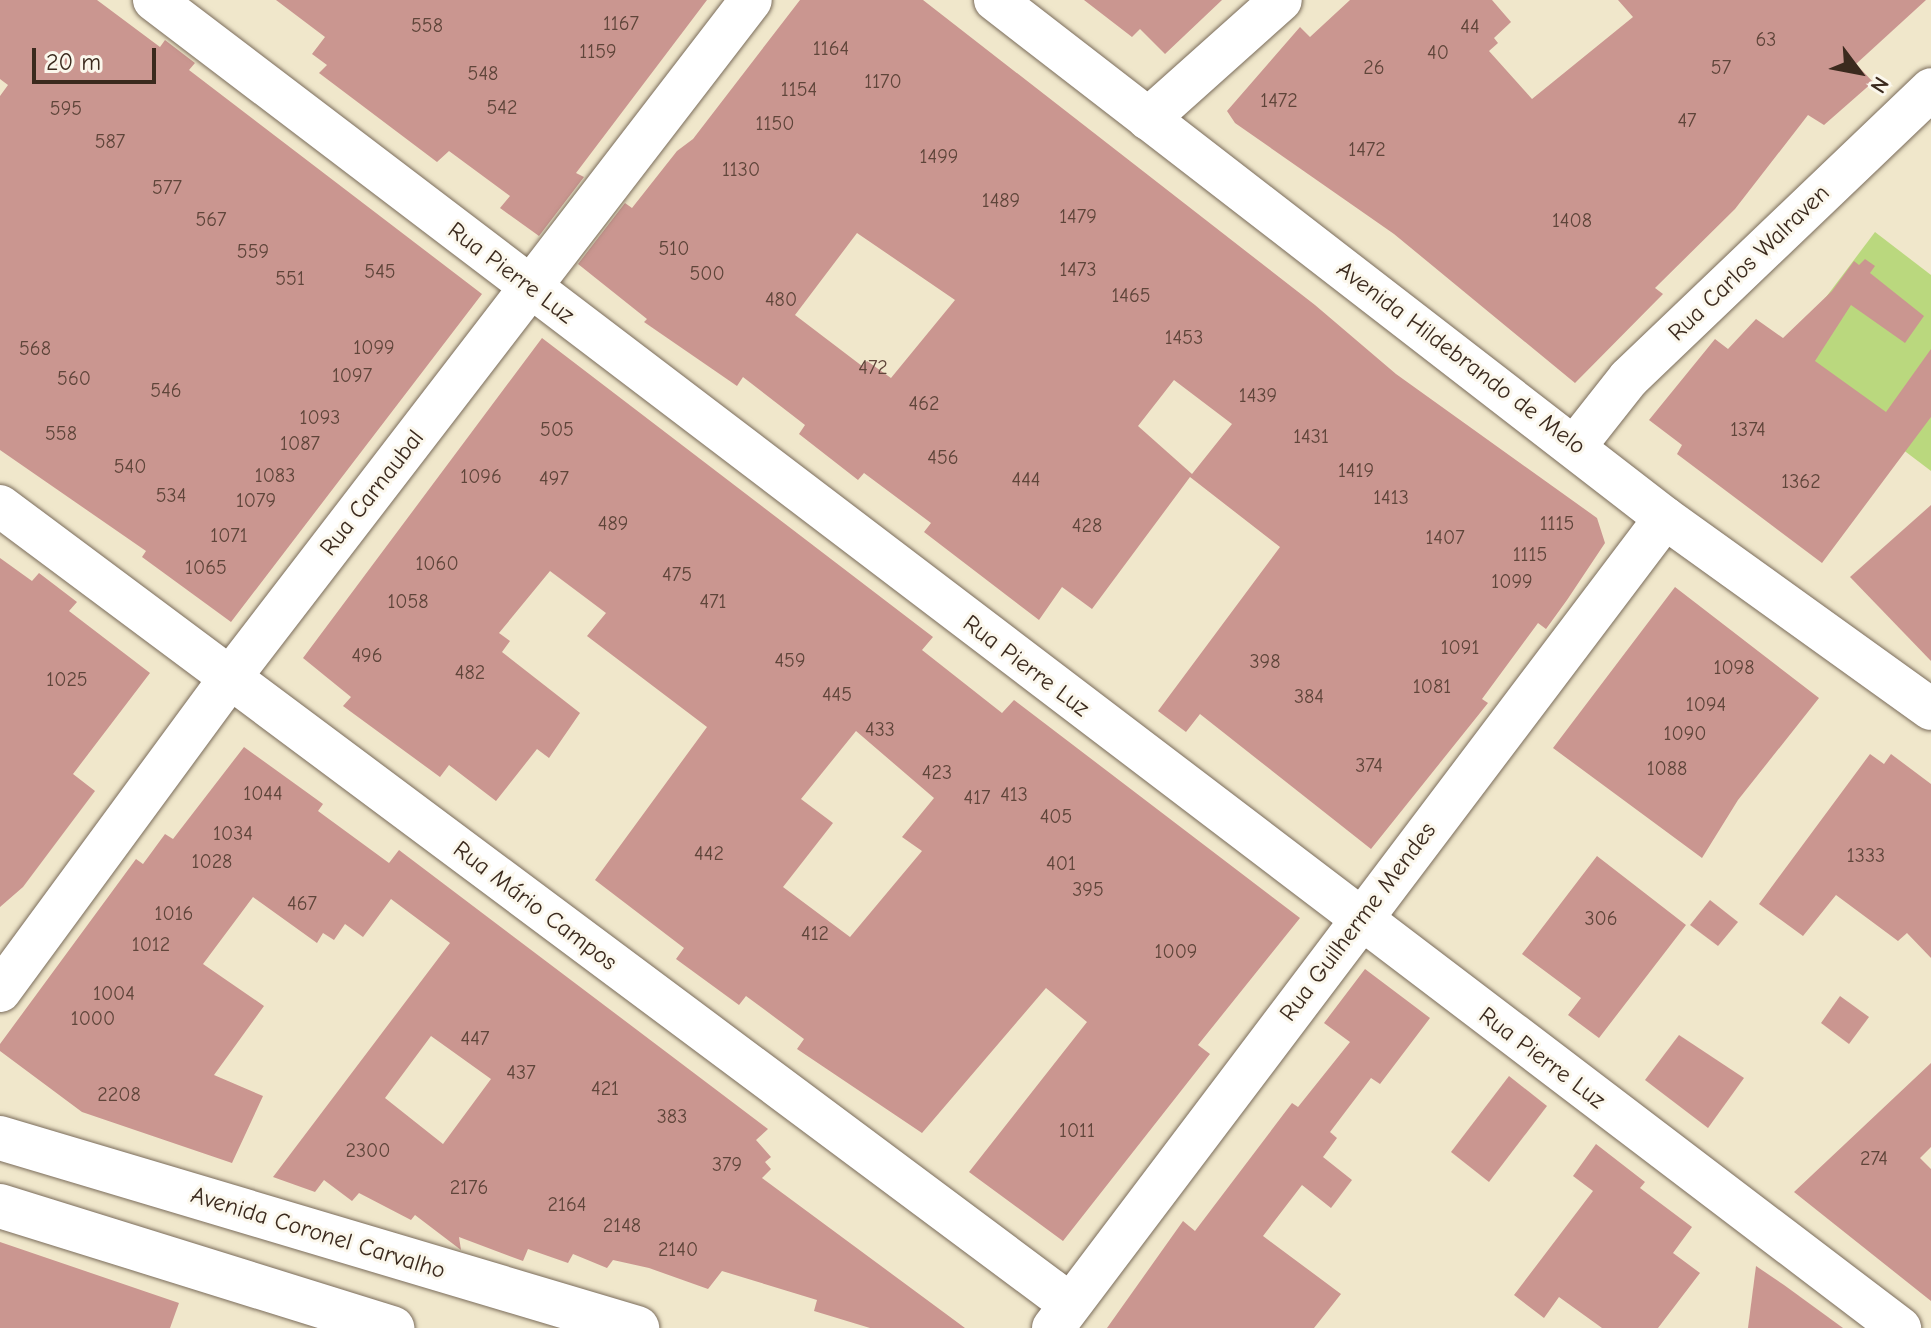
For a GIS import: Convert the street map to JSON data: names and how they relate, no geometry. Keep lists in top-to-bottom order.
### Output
{
  "streets": {
    "main road": ["Avenida Coronel Carvalho"],
    "street": [
      "Rua Carlos Walraven",
      "Rua Pierre Luz",
      "Avenida Hildebrando de Melo",
      "Rua Carnaubal",
      "Rua Mário Campos",
      "Rua Guilherme Mendes"
    ]
  },
  "crossings": [
    ["Rua Carlos Walraven", "Avenida Hildebrando de Melo"],
    ["Rua Pierre Luz", "Rua Carnaubal"],
    ["Rua Pierre Luz", "Rua Guilherme Mendes"],
    ["Avenida Hildebrando de Melo", "Rua Guilherme Mendes"],
    ["Rua Carnaubal", "Rua Mário Campos"],
    ["Rua Mário Campos", "Rua Guilherme Mendes"]
  ],
  "house_numbers": [
    "1167",
    "558",
    "44",
    "63",
    "1164",
    "1159",
    "40",
    "26",
    "57",
    "548",
    "1170",
    "1154",
    "1472",
    "542",
    "595",
    "47",
    "1150",
    "587",
    "1472",
    "1499",
    "1130",
    "577",
    "1489",
    "1479",
    "567",
    "1408",
    "510",
    "559",
    "1473",
    "545",
    "500",
    "551",
    "1465",
    "480",
    "1453",
    "1099",
    "568",
    "472",
    "1097",
    "560",
    "546",
    "1439",
    "462",
    "1093",
    "505",
    "1374",
    "558",
    "1431",
    "1087",
    "456",
    "540",
    "1419",
    "1083",
    "1096",
    "497",
    "444",
    "1362",
    "534",
    "1413",
    "1079",
    "489",
    "1115",
    "428",
    "1071",
    "1407",
    "1115",
    "1060",
    "1065",
    "475",
    "1099",
    "1058",
    "471",
    "1091",
    "496",
    "459",
    "398",
    "1098",
    "482",
    "1025",
    "1081",
    "445",
    "384",
    "1094",
    "433",
    "1090",
    "374",
    "1088",
    "423",
    "1044",
    "413",
    "417",
    "405",
    "1034",
    "442",
    "1333",
    "1028",
    "401",
    "395",
    "467",
    "1016",
    "306",
    "412",
    "1012",
    "1009",
    "1004",
    "1000",
    "447",
    "437",
    "421",
    "2208",
    "383",
    "1011",
    "2300",
    "274",
    "379",
    "2176",
    "2164",
    "2148",
    "2140"
  ],
  "scale_bar": "20 m",
  "north": "bottom right"
}
